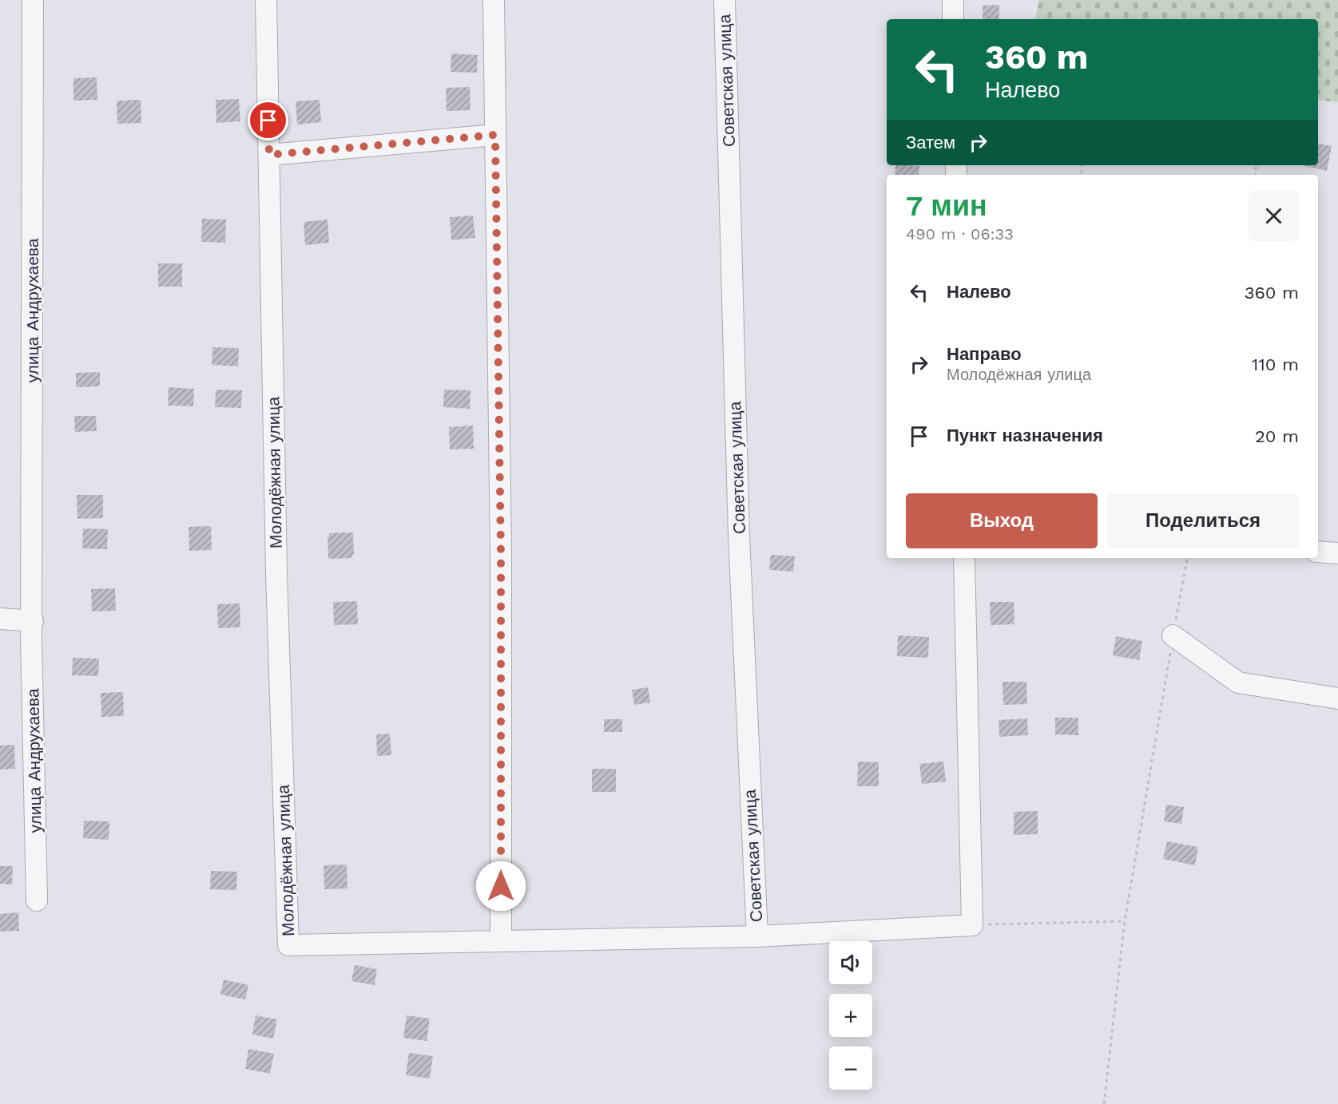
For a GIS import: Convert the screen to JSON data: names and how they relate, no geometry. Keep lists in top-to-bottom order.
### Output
{
  "streets": {
    "street": ["Советская улица", "улица Андрухаева", "Молодёжная улица"]
  },
  "page": {
    "turn": ["360 m", "Налево"],
    "then": "Затем",
    "heading": ["7 мин", "490 m · 06:33"],
    "list": [
      {
        "name": "Налево",
        "value": "360 m"
      },
      {
        "name": "Направо",
        "note": "Молодёжная улица",
        "value": "110 m"
      },
      {
        "name": "Пункт назначения",
        "value": "20 m"
      }
    ],
    "buttons": ["Выход", "Поделиться"],
    "map_buttons": ["+", "−"]
  }
}
